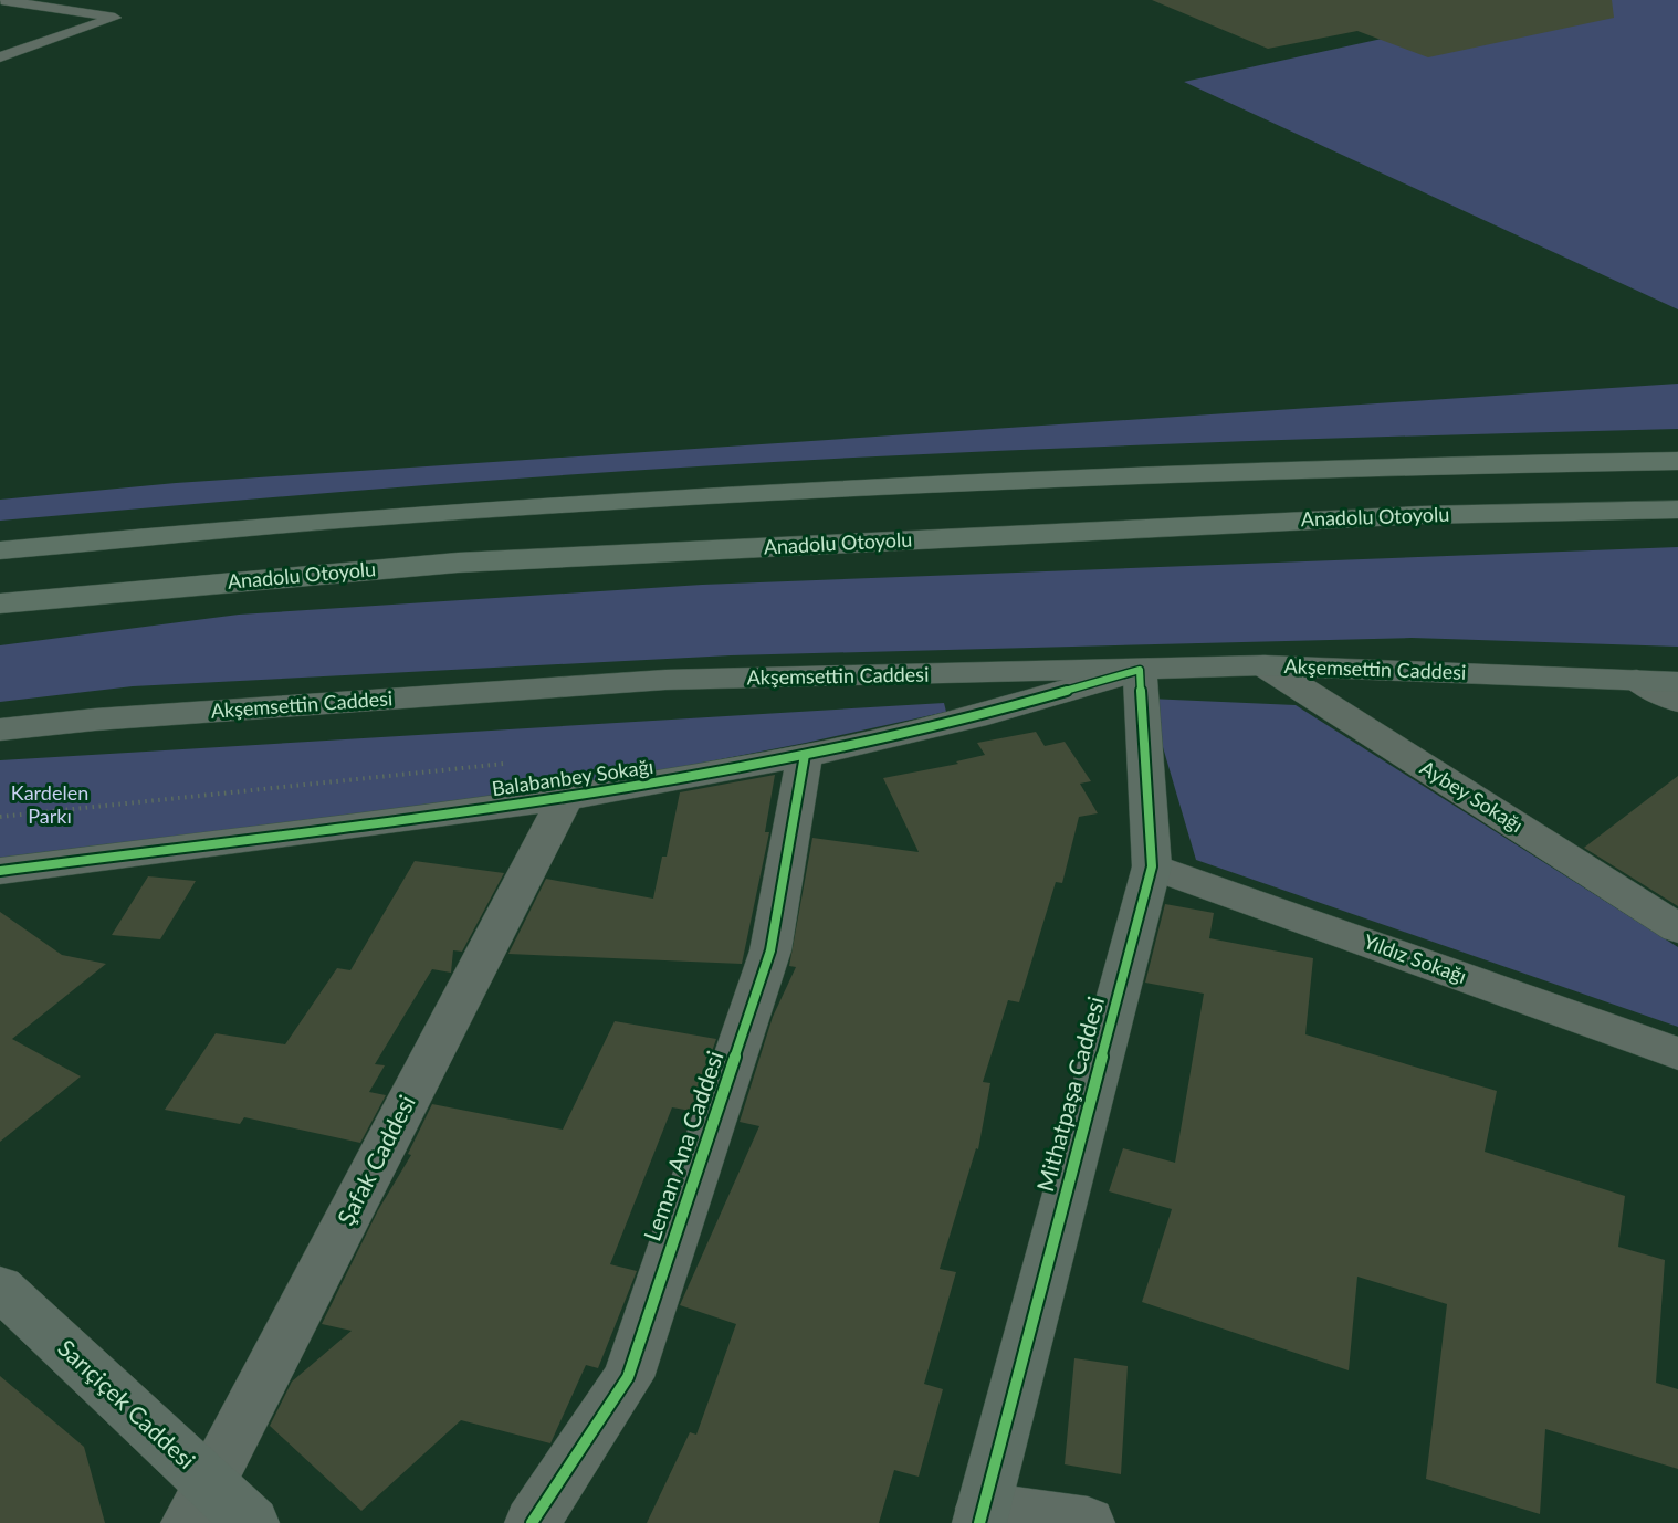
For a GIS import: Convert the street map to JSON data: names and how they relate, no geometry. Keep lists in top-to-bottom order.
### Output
{
  "streets": {
    "highway": ["Anadolu Otoyolu"],
    "main road": ["Akşemsettin Caddesi", "Mithatpaşa Caddesi", "Sarıçiçek Caddesi"],
    "street": [
      "Balabanbey Sokağı",
      "Aybey Sokağı",
      "Yıldız Sokağı",
      "Leman Ana Caddesi",
      "Şafak Caddesi"
    ]
  },
  "crossings": [
    ["Akşemsettin Caddesi", "Balabanbey Sokağı"],
    ["Akşemsettin Caddesi", "Aybey Sokağı"],
    ["Akşemsettin Caddesi", "Mithatpaşa Caddesi"],
    ["Balabanbey Sokağı", "Mithatpaşa Caddesi"],
    ["Balabanbey Sokağı", "Leman Ana Caddesi"],
    ["Balabanbey Sokağı", "Şafak Caddesi"],
    ["Yıldız Sokağı", "Mithatpaşa Caddesi"],
    ["Şafak Caddesi", "Sarıçiçek Caddesi"]
  ],
  "parks": ["Kardelen Parkı"]
}
